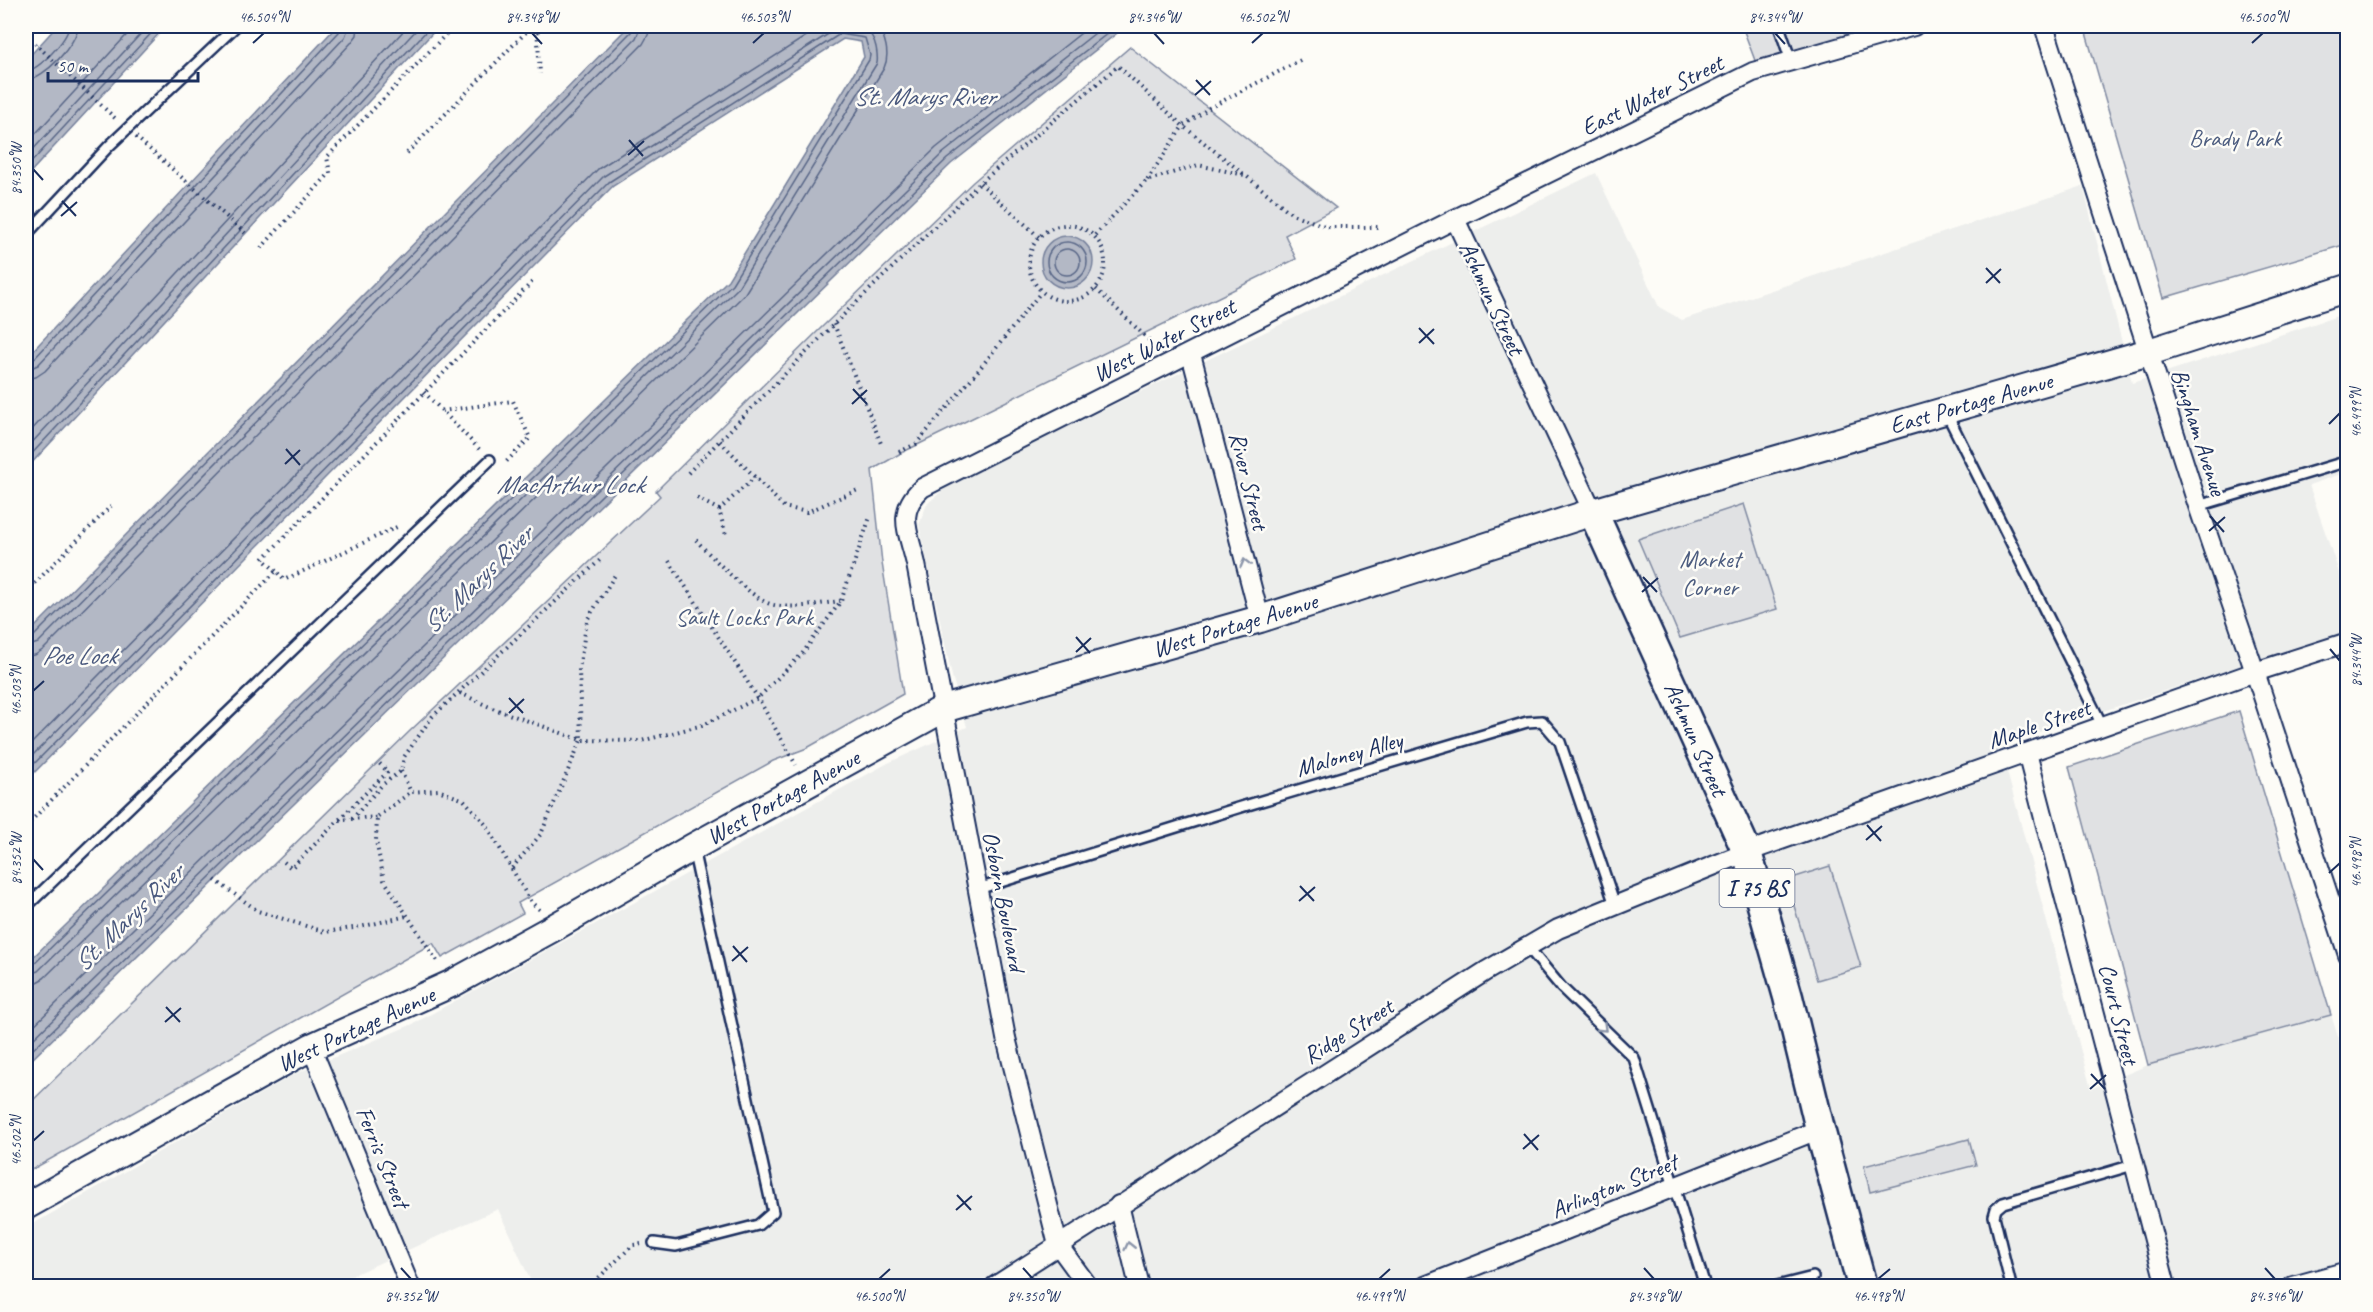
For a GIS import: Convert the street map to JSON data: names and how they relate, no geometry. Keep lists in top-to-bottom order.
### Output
{
  "streets": {
    "main road": ["Ashmun Street", "I 75 BS"],
    "street": [
      "East Water Street",
      "West Water Street",
      "East Portage Avenue",
      "Bingham Avenue",
      "River Street",
      "West Portage Avenue",
      "Maple Street",
      "Osborn Boulevard",
      "Court Street",
      "Ridge Street",
      "Ferris Street",
      "Arlington Street"
    ],
    "lane": ["Maloney Alley"]
  },
  "crossings": [
    ["East Water Street", "Ashmun Street"],
    ["East Water Street", "West Water Street"],
    ["Ashmun Street", "West Water Street"],
    ["Ashmun Street", "East Portage Avenue"],
    ["Ashmun Street", "West Portage Avenue"],
    ["Ashmun Street", "Maple Street"],
    ["Ashmun Street", "Ridge Street"],
    ["Ashmun Street", "Arlington Street"],
    ["West Water Street", "River Street"],
    ["West Water Street", "Osborn Boulevard"],
    ["East Portage Avenue", "Bingham Avenue"],
    ["East Portage Avenue", "West Portage Avenue"],
    ["Bingham Avenue", "Maple Street"],
    ["River Street", "West Portage Avenue"],
    ["West Portage Avenue", "Osborn Boulevard"],
    ["West Portage Avenue", "Ferris Street"],
    ["Maple Street", "Court Street"],
    ["Maple Street", "Ridge Street"],
    ["Maloney Alley", "Osborn Boulevard"],
    ["Maloney Alley", "Ridge Street"],
    ["Osborn Boulevard", "Ridge Street"]
  ],
  "one_way": ["River Street"],
  "water": ["St. Marys River", "MacArthur Lock", "Poe Lock"],
  "parks": ["Brady Park", "Market Corner", "Sault Locks Park"],
  "scale_bar": "50 m",
  "coordinates": [
    "46.504°N",
    "84.348°W",
    "46.503°N",
    "84.346°W",
    "46.502°N",
    "84.344°W",
    "46.500°N",
    "84.350°W",
    "46.499°N",
    "84.352°W",
    "46.498°N"
  ]
}
